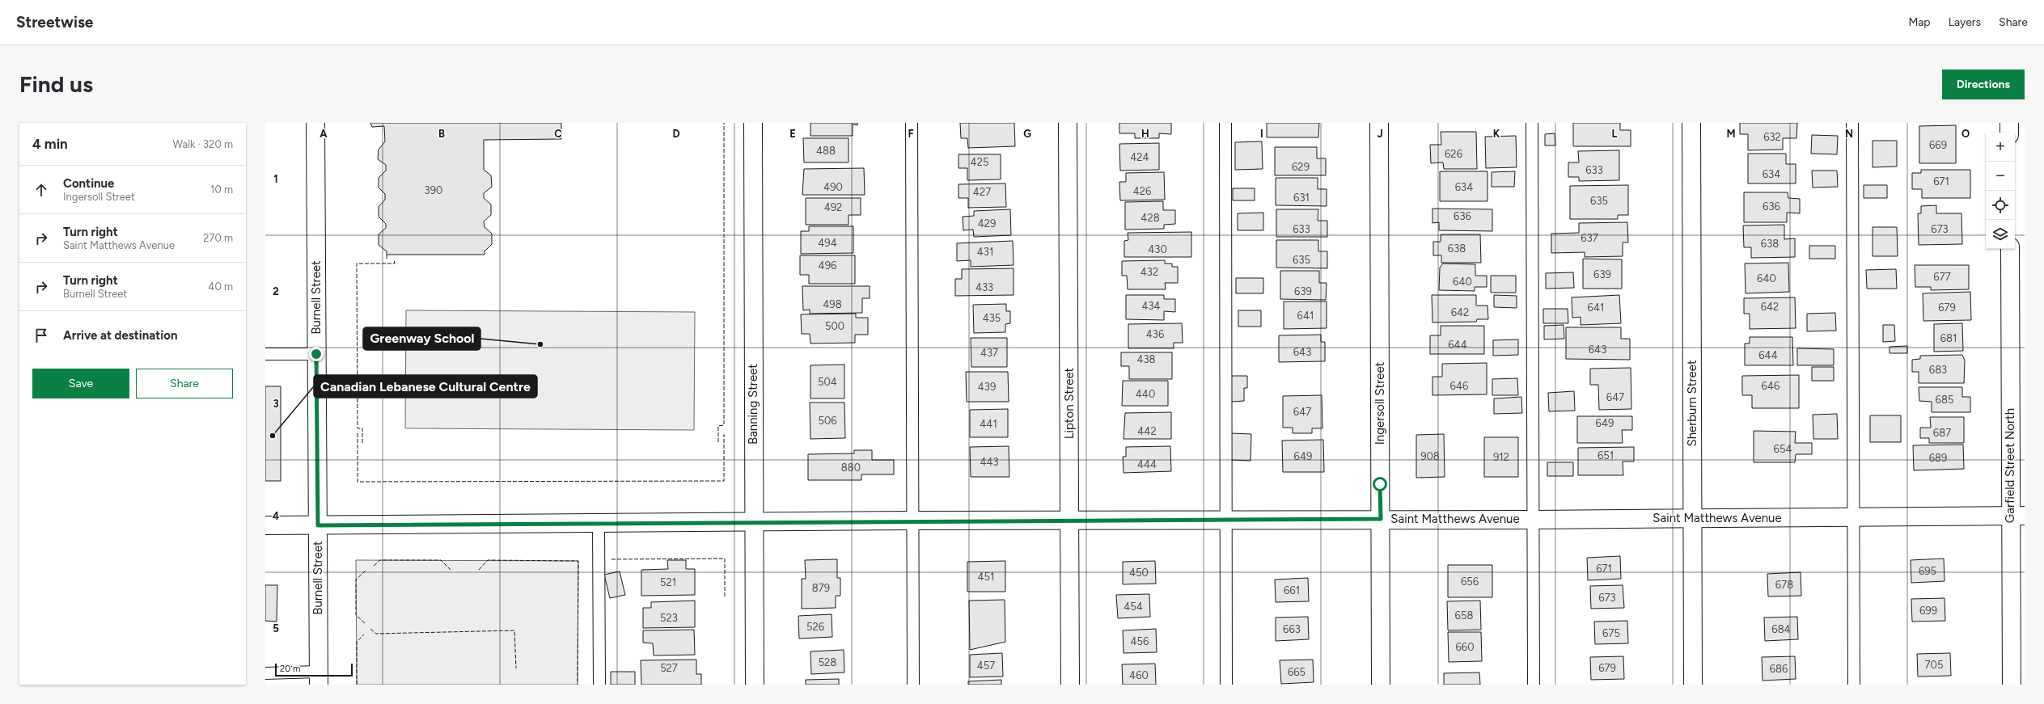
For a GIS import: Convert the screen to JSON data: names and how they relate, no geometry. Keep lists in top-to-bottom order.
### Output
{
  "streets": {
    "street": [
      "Burnell Street",
      "Lipton Street",
      "Ingersoll Street",
      "Sherburn Street",
      "Banning Street",
      "Garfield Street North",
      "Saint Matthews Avenue"
    ]
  },
  "crossings": [
    ["Burnell Street", "Saint Matthews Avenue"],
    ["Lipton Street", "Saint Matthews Avenue"],
    ["Ingersoll Street", "Saint Matthews Avenue"],
    ["Sherburn Street", "Saint Matthews Avenue"],
    ["Banning Street", "Saint Matthews Avenue"],
    ["Garfield Street North", "Saint Matthews Avenue"]
  ],
  "places": ["Greenway School", "Canadian Lebanese Cultural Centre"],
  "house_numbers": [
    "632",
    "669",
    "488",
    "626",
    "424",
    "425",
    "629",
    "633",
    "634",
    "671",
    "490",
    "634",
    "390",
    "426",
    "427",
    "631",
    "635",
    "636",
    "492",
    "636",
    "428",
    "429",
    "633",
    "673",
    "637",
    "494",
    "638",
    "638",
    "430",
    "431",
    "635",
    "496",
    "432",
    "639",
    "677",
    "640",
    "640",
    "433",
    "639",
    "498",
    "434",
    "642",
    "641",
    "679",
    "642",
    "641",
    "435",
    "500",
    "436",
    "681",
    "644",
    "643",
    "643",
    "437",
    "644",
    "438",
    "683",
    "504",
    "646",
    "646",
    "439",
    "440",
    "647",
    "685",
    "647",
    "506",
    "649",
    "441",
    "442",
    "687",
    "654",
    "651",
    "649",
    "908",
    "912",
    "689",
    "443",
    "444",
    "880",
    "671",
    "695",
    "450",
    "451",
    "656",
    "521",
    "678",
    "879",
    "661",
    "673",
    "454",
    "699",
    "658",
    "523",
    "526",
    "663",
    "684",
    "675",
    "456",
    "660",
    "528",
    "705",
    "457",
    "527",
    "679",
    "686",
    "665",
    "460"
  ],
  "scale_bar": "20 m",
  "page": {
    "header": "Streetwise",
    "nav": ["Map", "Layers", "Share"],
    "buttons": [
      "Directions",
      ["Save", "Share"]
    ],
    "title": "Find us",
    "heading": ["4 min", "Walk · 320 m"],
    "map_buttons": ["+", "−"],
    "list": [
      ["Continue", "Ingersoll Street", "10 m"],
      ["Turn right", "Saint Matthews Avenue", "270 m"],
      ["Turn right", "Burnell Street", "40 m"],
      "Arrive at destination"
    ],
    "scale": "20 m"
  },
  "grid": {
    "columns": [
      "A",
      "B",
      "C",
      "D",
      "E",
      "F",
      "G",
      "H",
      "I",
      "J",
      "K",
      "L",
      "M",
      "N",
      "O"
    ],
    "rows": [
      "1",
      "2",
      "3",
      "4",
      "5"
    ]
  }
}
